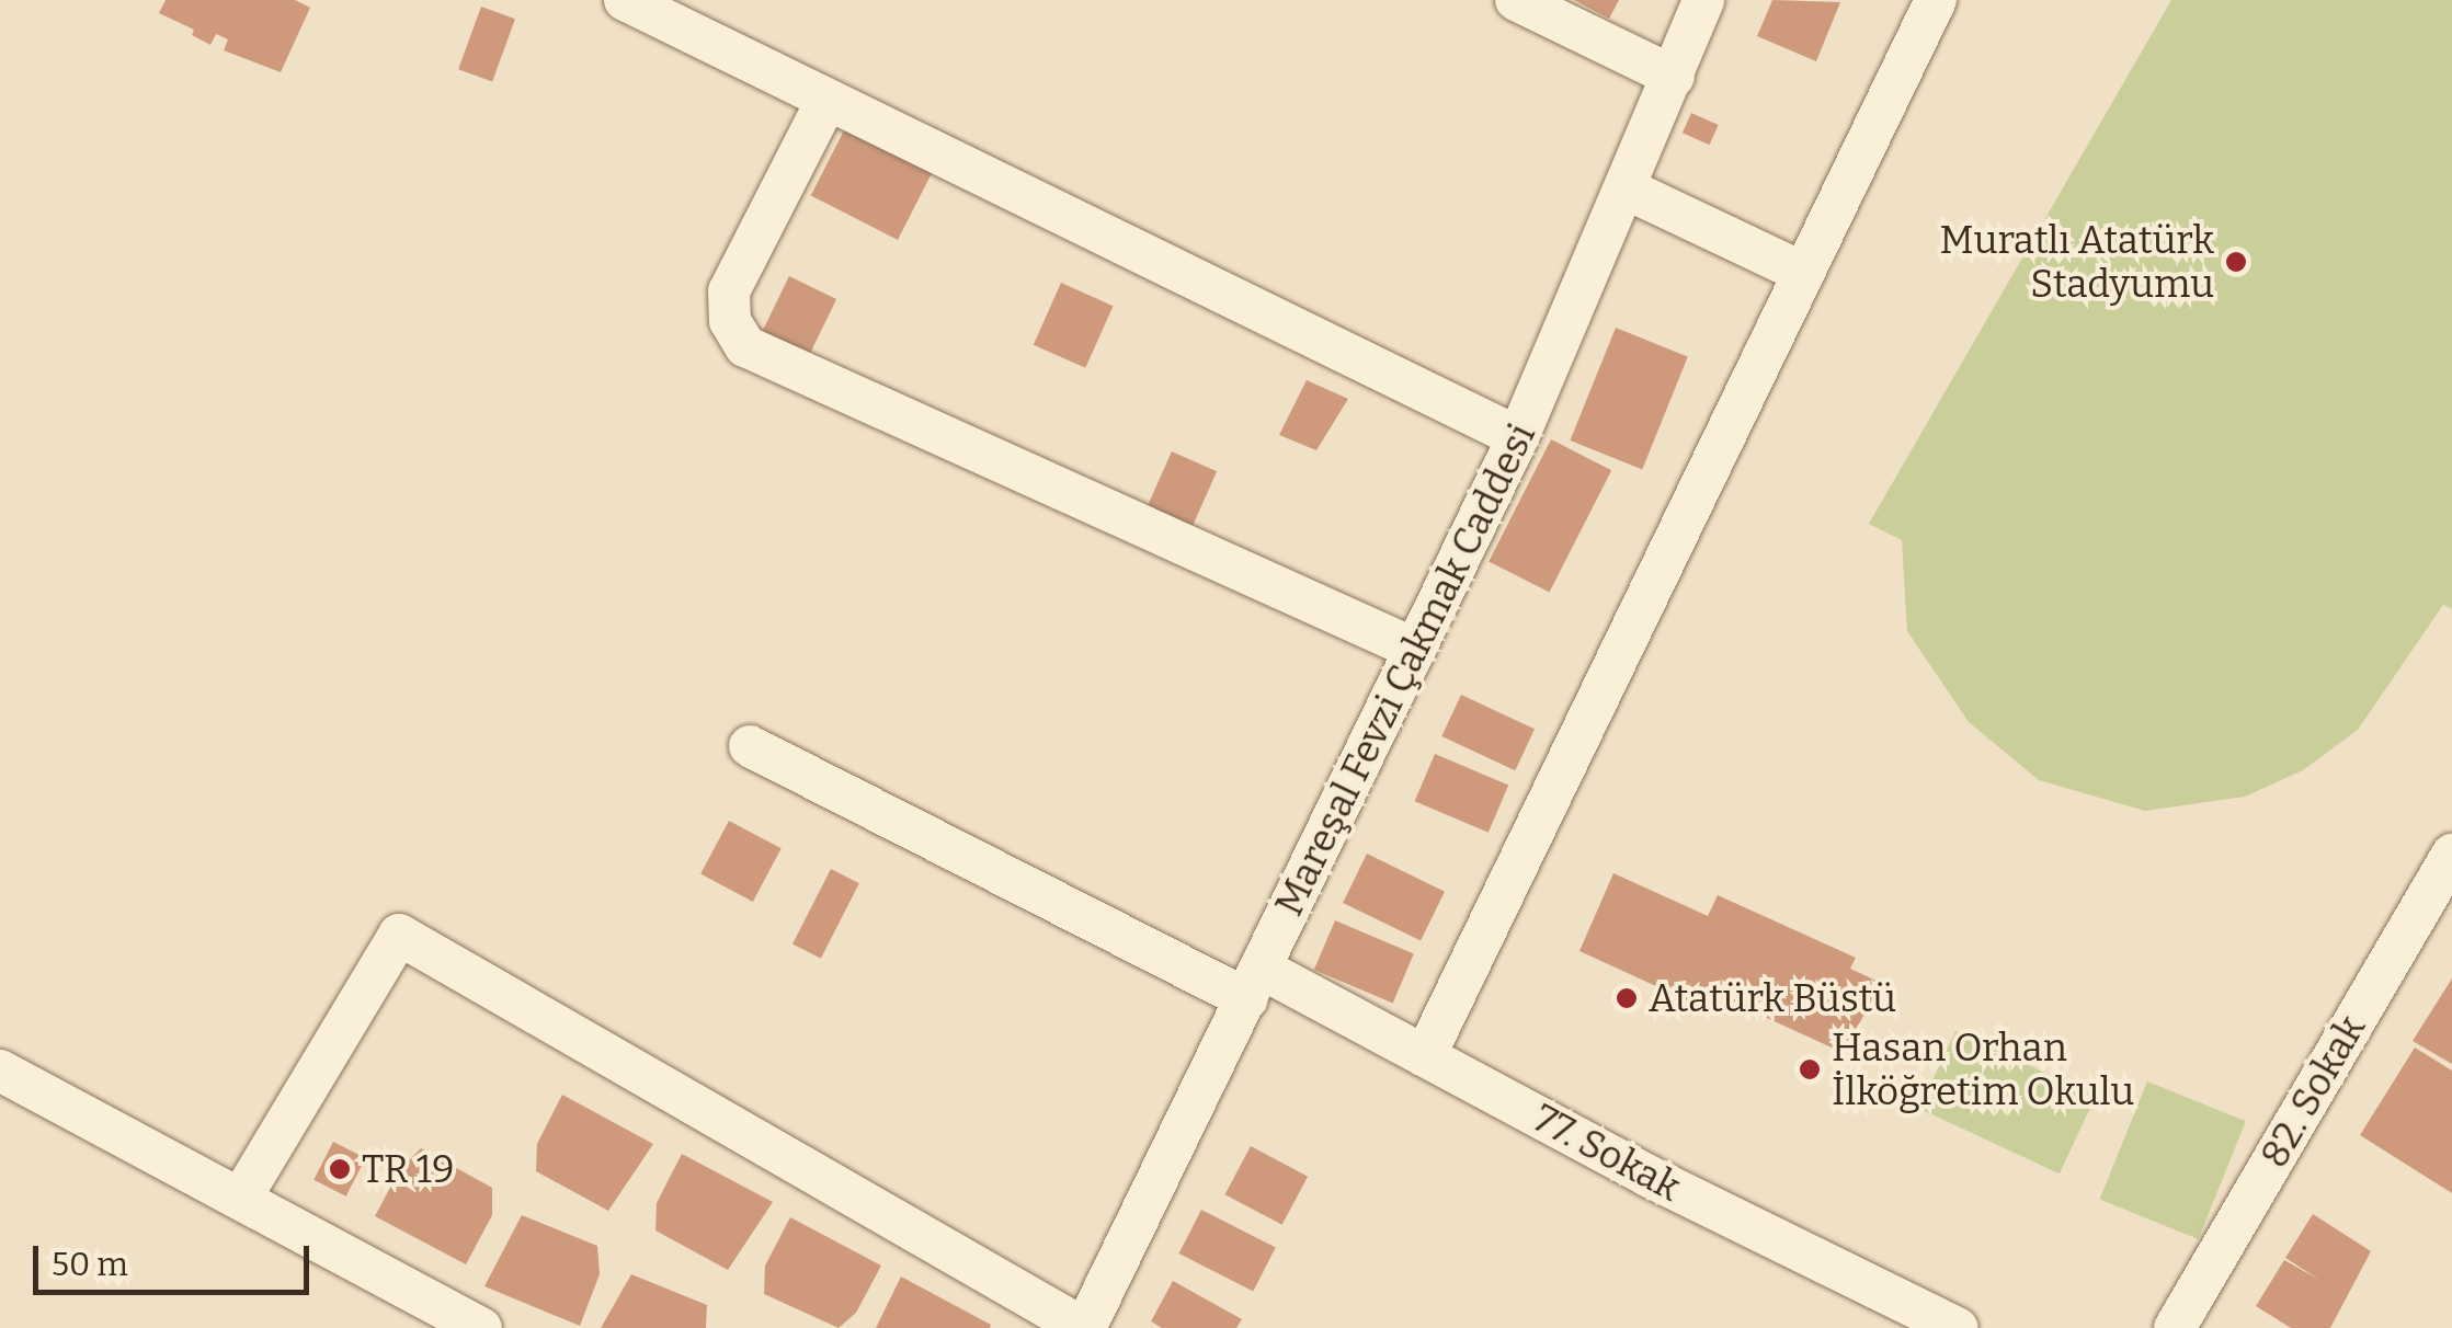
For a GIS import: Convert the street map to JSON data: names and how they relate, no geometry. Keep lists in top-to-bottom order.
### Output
{
  "streets": {
    "street": ["Mareşal Fevzi Çakmak Caddesi", "82. Sokak", "77. Sokak"]
  },
  "crossings": [
    ["Mareşal Fevzi Çakmak Caddesi", "77. Sokak"]
  ],
  "places": [
    "Muratlı Atatürk Stadyumu",
    "Atatürk Büstü",
    "Hasan Orhan İlköğretim Okulu",
    "TR 19"
  ],
  "scale_bar": "50 m"
}
